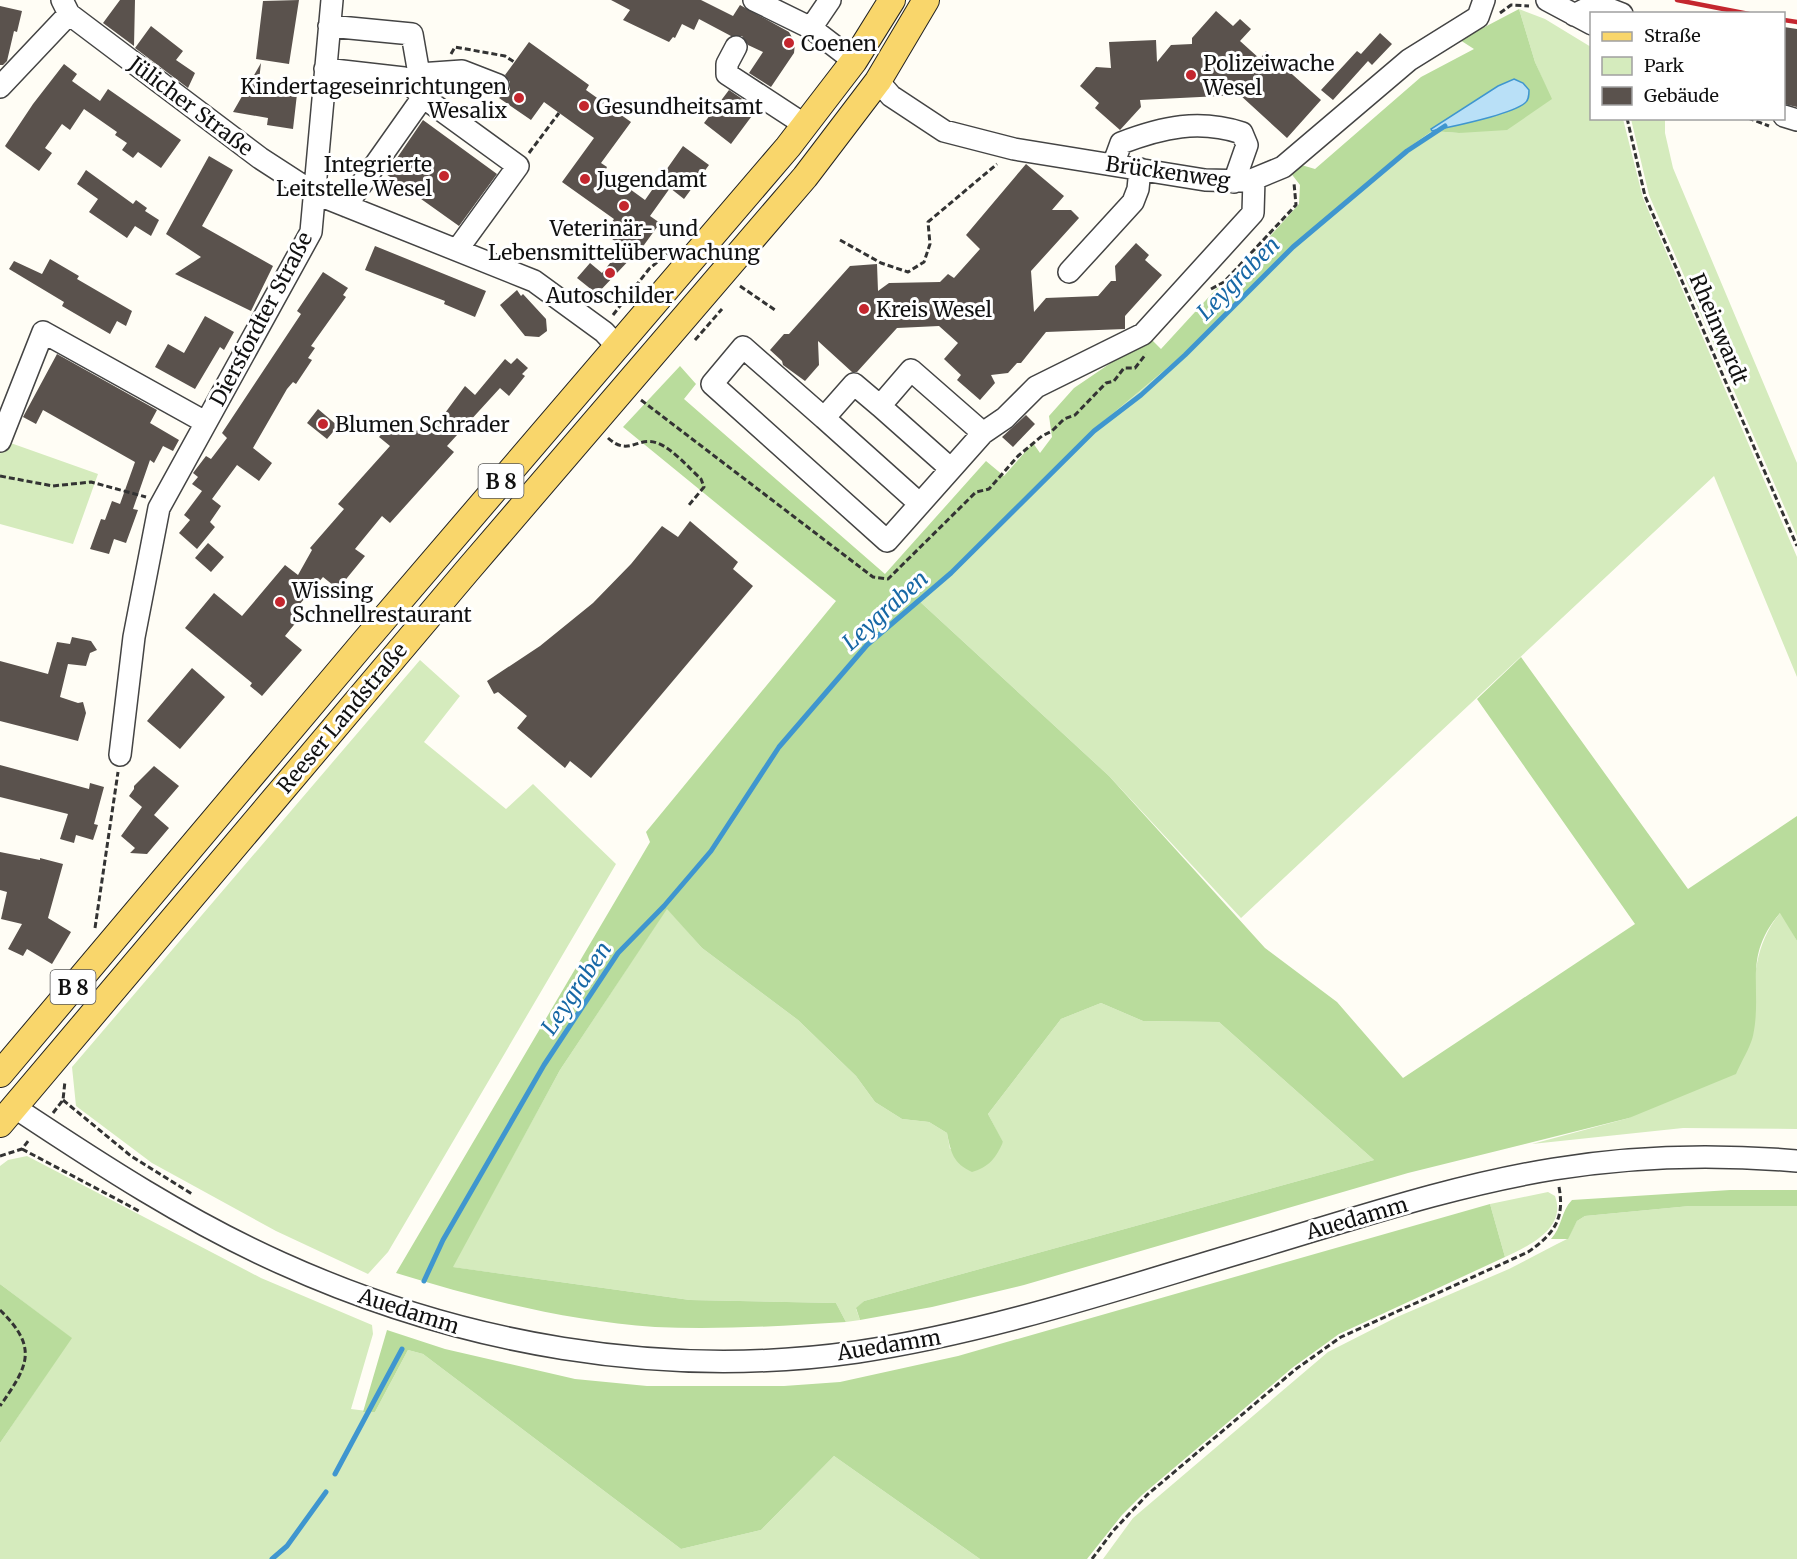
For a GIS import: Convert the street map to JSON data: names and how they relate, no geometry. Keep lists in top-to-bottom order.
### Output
{
  "streets": {
    "main road": ["B 8", "Reeser Landstraße"],
    "street": [
      "Jülicher Straße",
      "Brückenweg",
      "Diersfordter Straße",
      "Auedamm"
    ],
    "path": ["Rheinwardt"]
  },
  "crossings": [
    ["Jülicher Straße", "Diersfordter Straße"],
    ["Jülicher Straße", "Reeser Landstraße"],
    ["Brückenweg", "Reeser Landstraße"],
    ["Reeser Landstraße", "Auedamm"]
  ],
  "water": ["Leygraben"],
  "places": [
    "Coenen",
    "Polizeiwache Wesel",
    "Kindertageseinrichtungen Wesalix",
    "Gesundheitsamt",
    "Integrierte Leitstelle Wesel",
    "Jugendamt",
    "Veterinär- und Lebensmittelüberwachung",
    "Autoschilder",
    "Kreis Wesel",
    "Blumen Schrader",
    "Wissing Schnellrestaurant"
  ],
  "legend": ["Straße", "Park", "Gebäude"]
}
